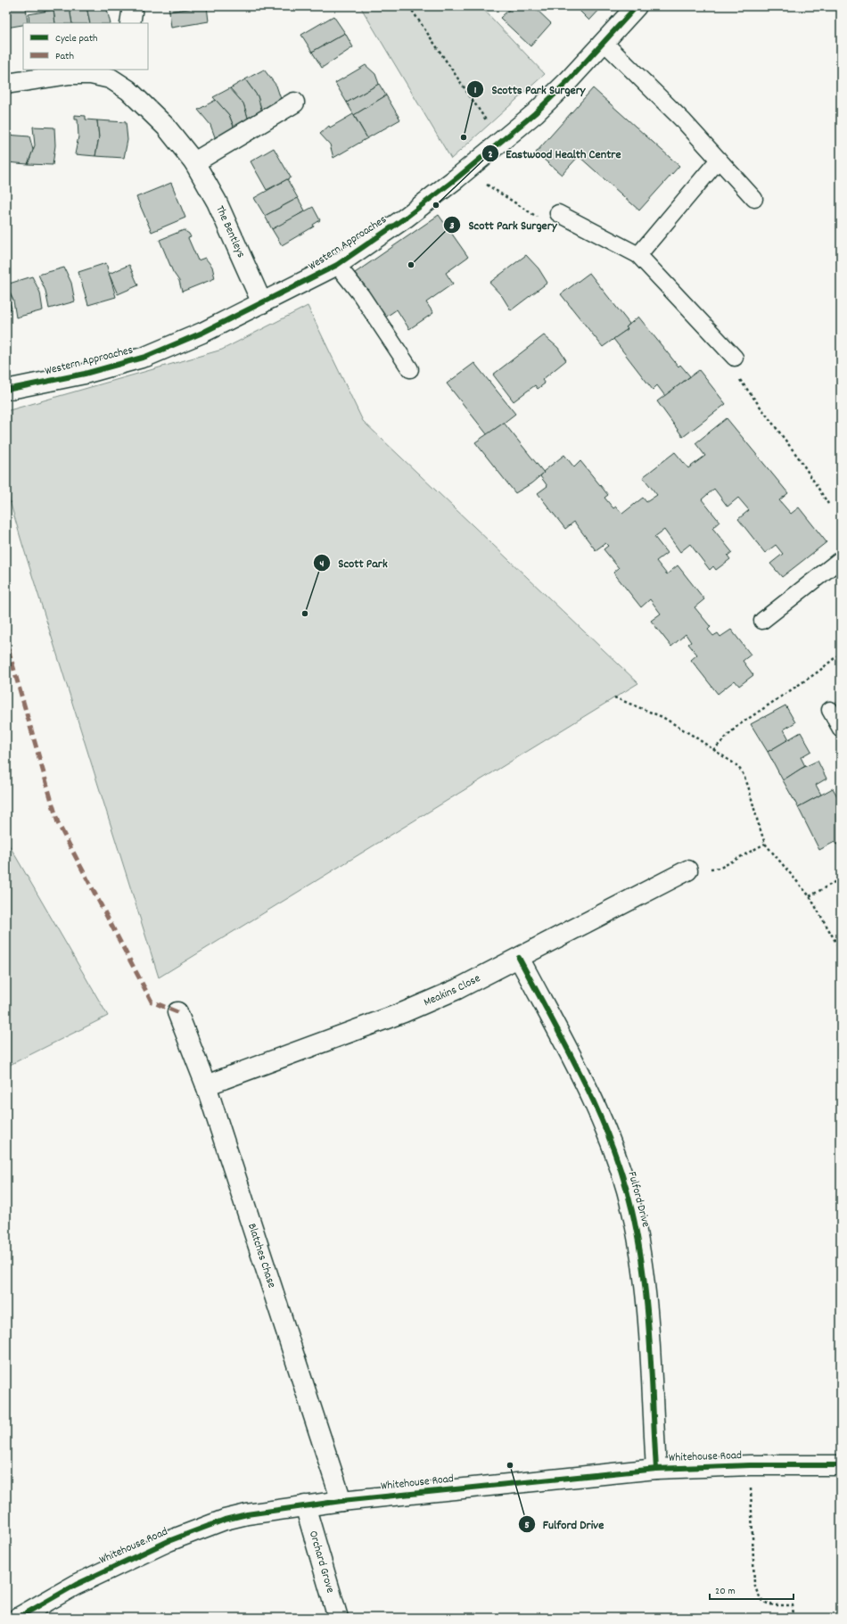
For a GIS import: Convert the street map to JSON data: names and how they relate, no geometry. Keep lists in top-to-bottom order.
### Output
{
  "streets": {
    "street": [
      "The Bentleys",
      "Western Approaches",
      "Meakins Close",
      "Fulford Drive",
      "Blatches Chase",
      "Whitehouse Road",
      "Orchard Grove"
    ]
  },
  "crossings": [
    ["The Bentleys", "Western Approaches"],
    ["Meakins Close", "Fulford Drive"],
    ["Meakins Close", "Blatches Chase"],
    ["Fulford Drive", "Whitehouse Road"],
    ["Blatches Chase", "Whitehouse Road"],
    ["Whitehouse Road", "Orchard Grove"]
  ],
  "places": [
    "Scotts Park Surgery",
    "Eastwood Health Centre",
    "Scott Park Surgery",
    "Scott Park",
    "Fulford Drive"
  ],
  "legend": ["Cycle path", "Path"],
  "scale_bar": "20 m"
}
